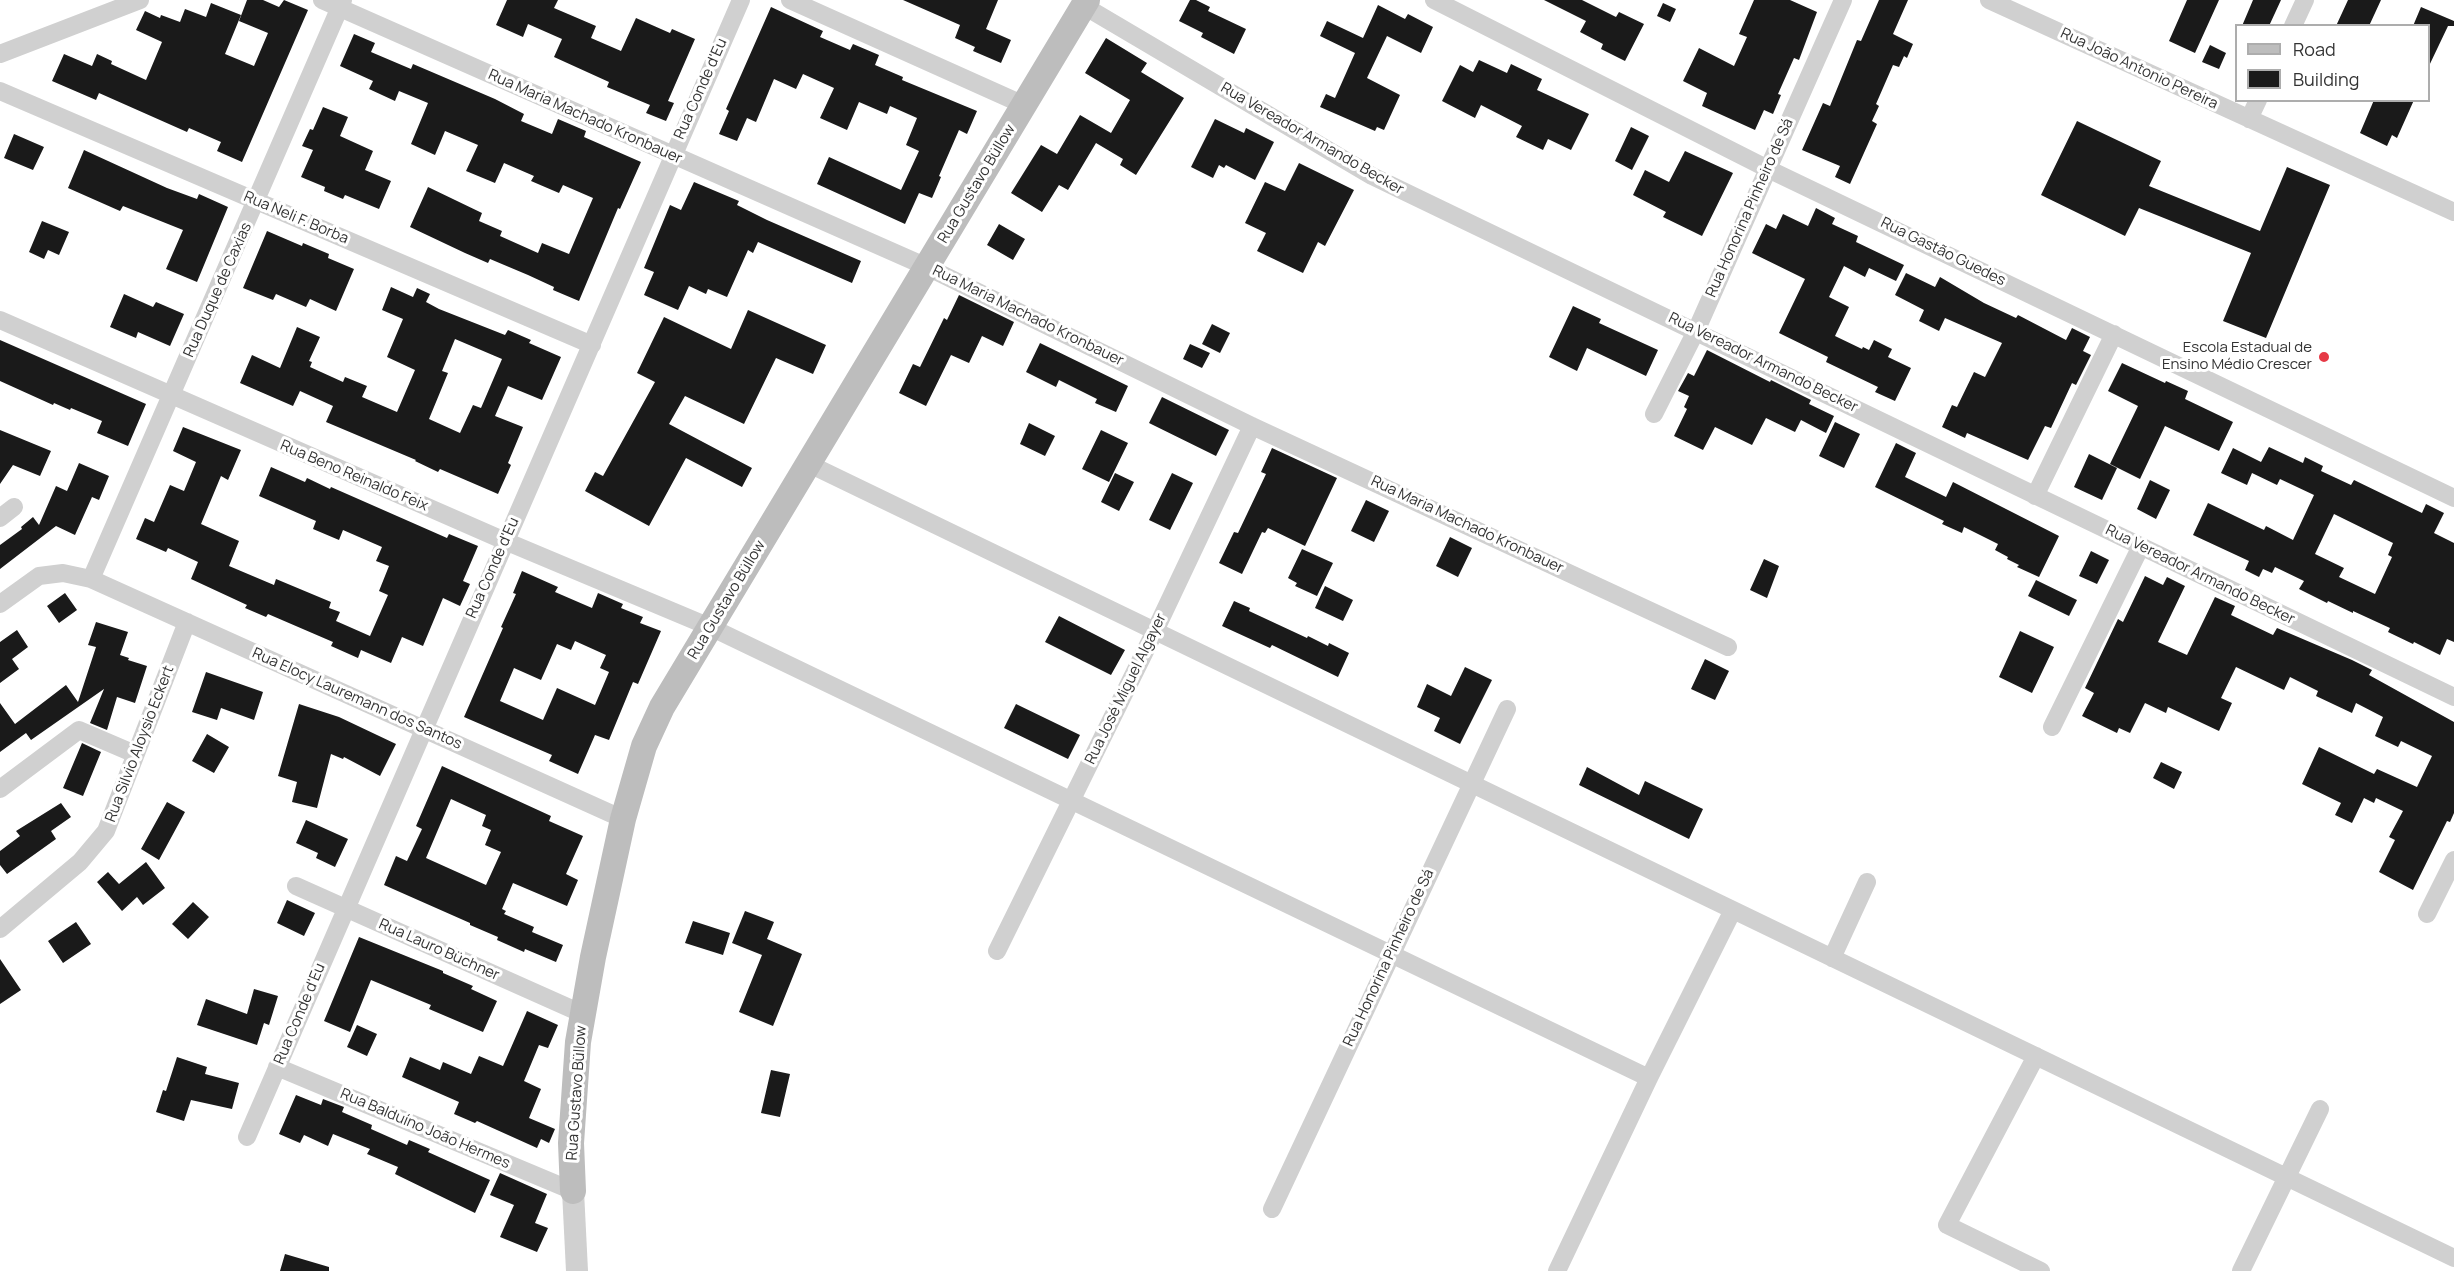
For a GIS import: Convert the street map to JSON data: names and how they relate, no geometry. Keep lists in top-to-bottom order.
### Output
{
  "streets": {
    "main road": ["Rua Gustavo Büllow"],
    "street": [
      "Rua João Antonio Pereira",
      "Rua Conde d'Eu",
      "Rua Maria Machado Kronbauer",
      "Rua Vereador Armando Becker",
      "Rua Honorina Pinheiro de Sá",
      "Rua Neli F. Borba",
      "Rua Gastão Guedes",
      "Rua Duque de Caxias",
      "Rua Beno Reinaldo Feix",
      "Rua José Miguel Algayer",
      "Rua Elocy Lauremann dos Santos",
      "Rua Silvio Aloysio Eckert",
      "Rua Lauro Büchner",
      "Rua Balduíno João Hermes"
    ]
  },
  "crossings": [
    ["Rua Conde d'Eu", "Rua Maria Machado Kronbauer"],
    ["Rua Conde d'Eu", "Rua Neli F. Borba"],
    ["Rua Conde d'Eu", "Rua Beno Reinaldo Feix"],
    ["Rua Conde d'Eu", "Rua Elocy Lauremann dos Santos"],
    ["Rua Conde d'Eu", "Rua Lauro Büchner"],
    ["Rua Conde d'Eu", "Rua Balduíno João Hermes"],
    ["Rua Maria Machado Kronbauer", "Rua Gustavo Büllow"],
    ["Rua Maria Machado Kronbauer", "Rua Duque de Caxias"],
    ["Rua Maria Machado Kronbauer", "Rua José Miguel Algayer"],
    ["Rua Vereador Armando Becker", "Rua Gustavo Büllow"],
    ["Rua Vereador Armando Becker", "Rua Honorina Pinheiro de Sá"],
    ["Rua Gustavo Büllow", "Rua Beno Reinaldo Feix"],
    ["Rua Gustavo Büllow", "Rua Elocy Lauremann dos Santos"],
    ["Rua Gustavo Büllow", "Rua Lauro Büchner"],
    ["Rua Gustavo Büllow", "Rua Balduíno João Hermes"],
    ["Rua Honorina Pinheiro de Sá", "Rua Gastão Guedes"],
    ["Rua Honorina Pinheiro de Sá", "Rua Beno Reinaldo Feix"],
    ["Rua Neli F. Borba", "Rua Duque de Caxias"],
    ["Rua Duque de Caxias", "Rua Beno Reinaldo Feix"],
    ["Rua Duque de Caxias", "Rua Elocy Lauremann dos Santos"],
    ["Rua Beno Reinaldo Feix", "Rua José Miguel Algayer"],
    ["Rua Elocy Lauremann dos Santos", "Rua Silvio Aloysio Eckert"]
  ],
  "places": ["Escola Estadual de Ensino Médio Crescer"],
  "legend": ["Road", "Building"]
}
